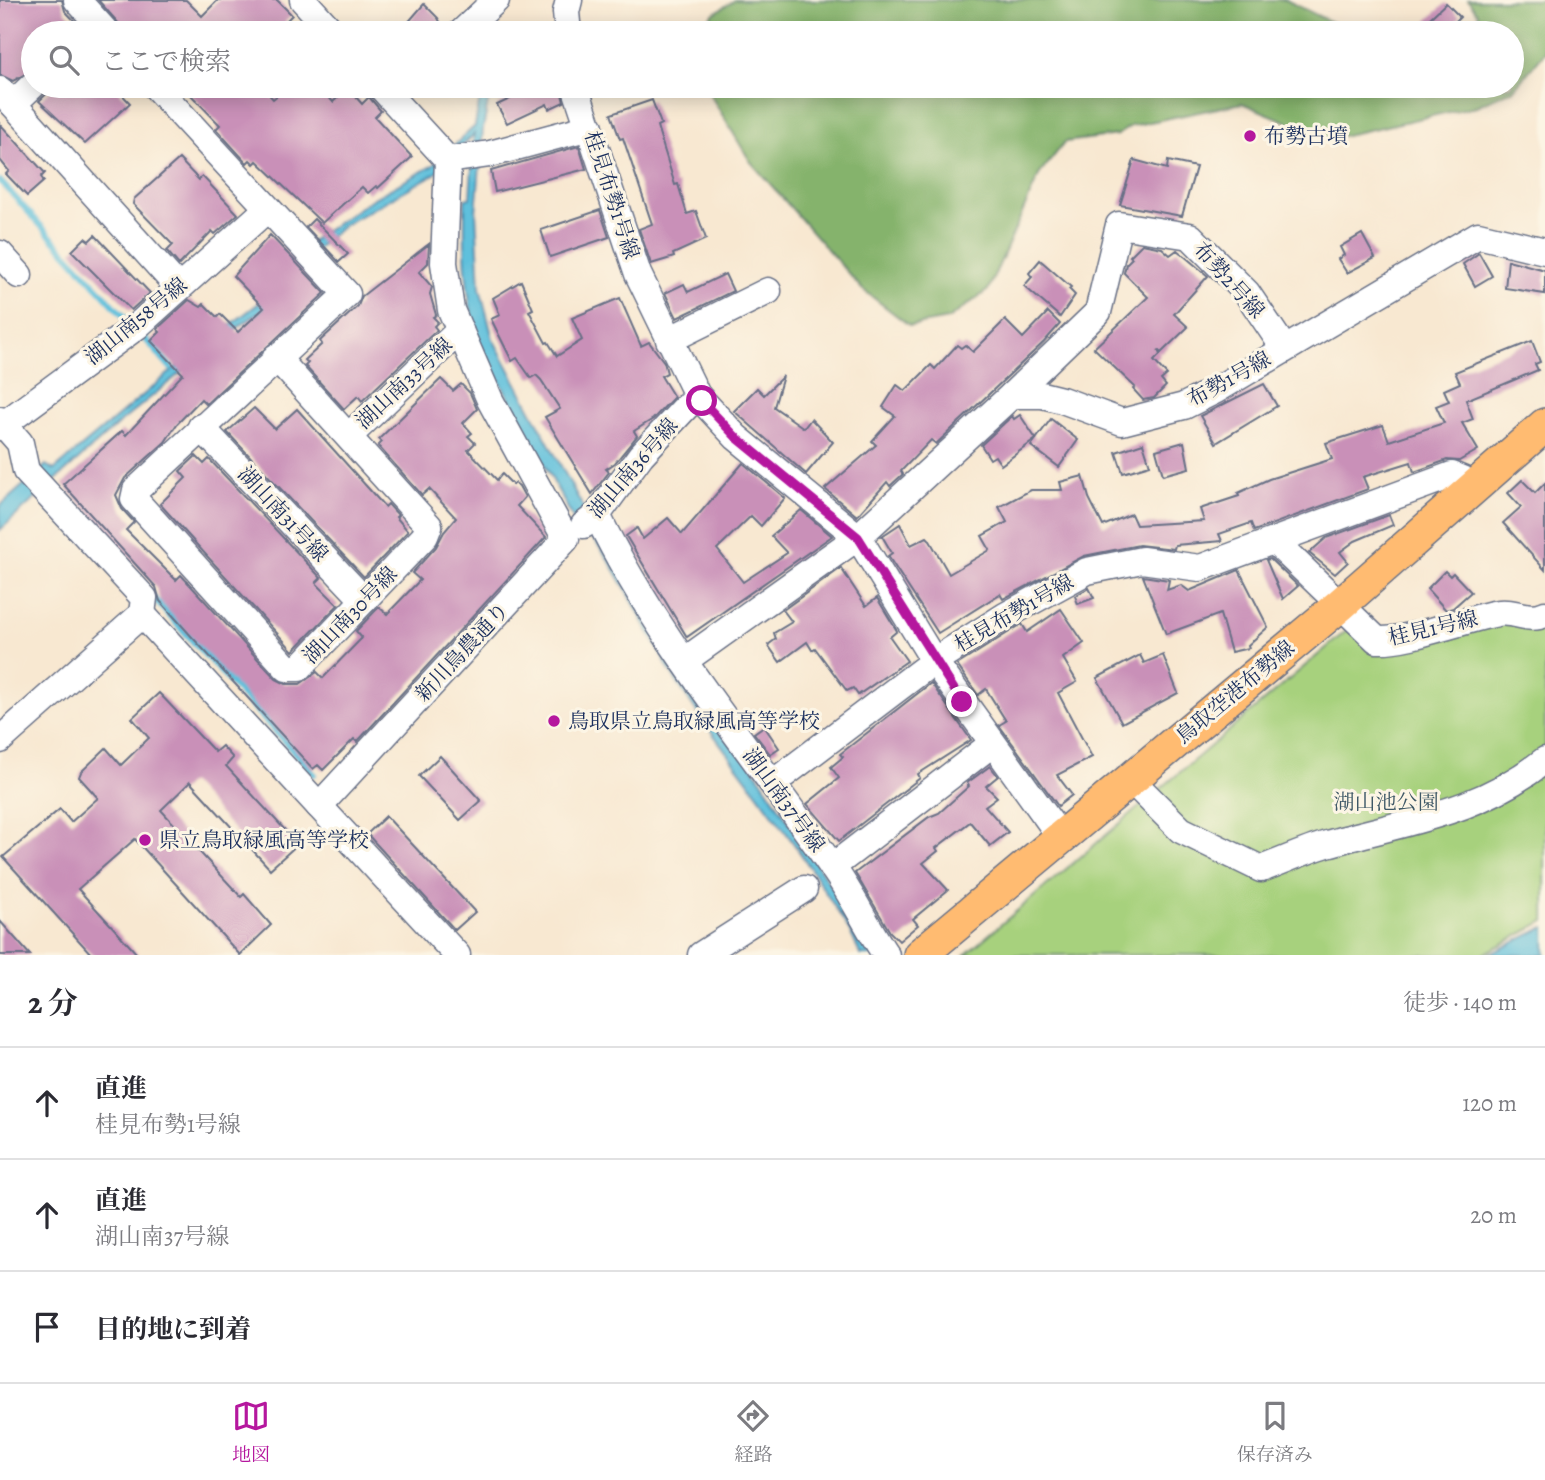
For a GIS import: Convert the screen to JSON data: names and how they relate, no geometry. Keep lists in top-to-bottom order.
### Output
{
  "streets": {
    "main road": ["鳥取空港布勢線"],
    "street": [
      "桂見布勢1号線",
      "布勢2号線",
      "湖山南58号線",
      "布勢1号線",
      "湖山南33号線",
      "湖山南36号線",
      "湖山南31号線",
      "湖山南30号線",
      "桂見1号線",
      "新川鳥農通り",
      "湖山南37号線"
    ]
  },
  "crossings": [
    ["桂見布勢1号線", "湖山南36号線"],
    ["桂見布勢1号線", "桂見1号線"],
    ["桂見布勢1号線", "鳥取空港布勢線"],
    ["布勢2号線", "布勢1号線"],
    ["湖山南58号線", "湖山南30号線"],
    ["湖山南33号線", "湖山南30号線"],
    ["湖山南36号線", "新川鳥農通り"],
    ["湖山南36号線", "湖山南37号線"],
    ["湖山南31号線", "湖山南30号線"],
    ["桂見1号線", "鳥取空港布勢線"]
  ],
  "parks": ["湖山池公園"],
  "places": ["布勢古墳", "鳥取県立鳥取緑風高等学校", "県立鳥取緑風高等学校"],
  "page": {
    "search": "ここで検索",
    "heading": ["2 分", "徒歩 · 140 m"],
    "list": [
      ["直進", "桂見布勢1号線", "120 m"],
      ["直進", "湖山南37号線", "20 m"],
      "目的地に到着"
    ],
    "nav": ["地図", "経路", "保存済み"]
  }
}
